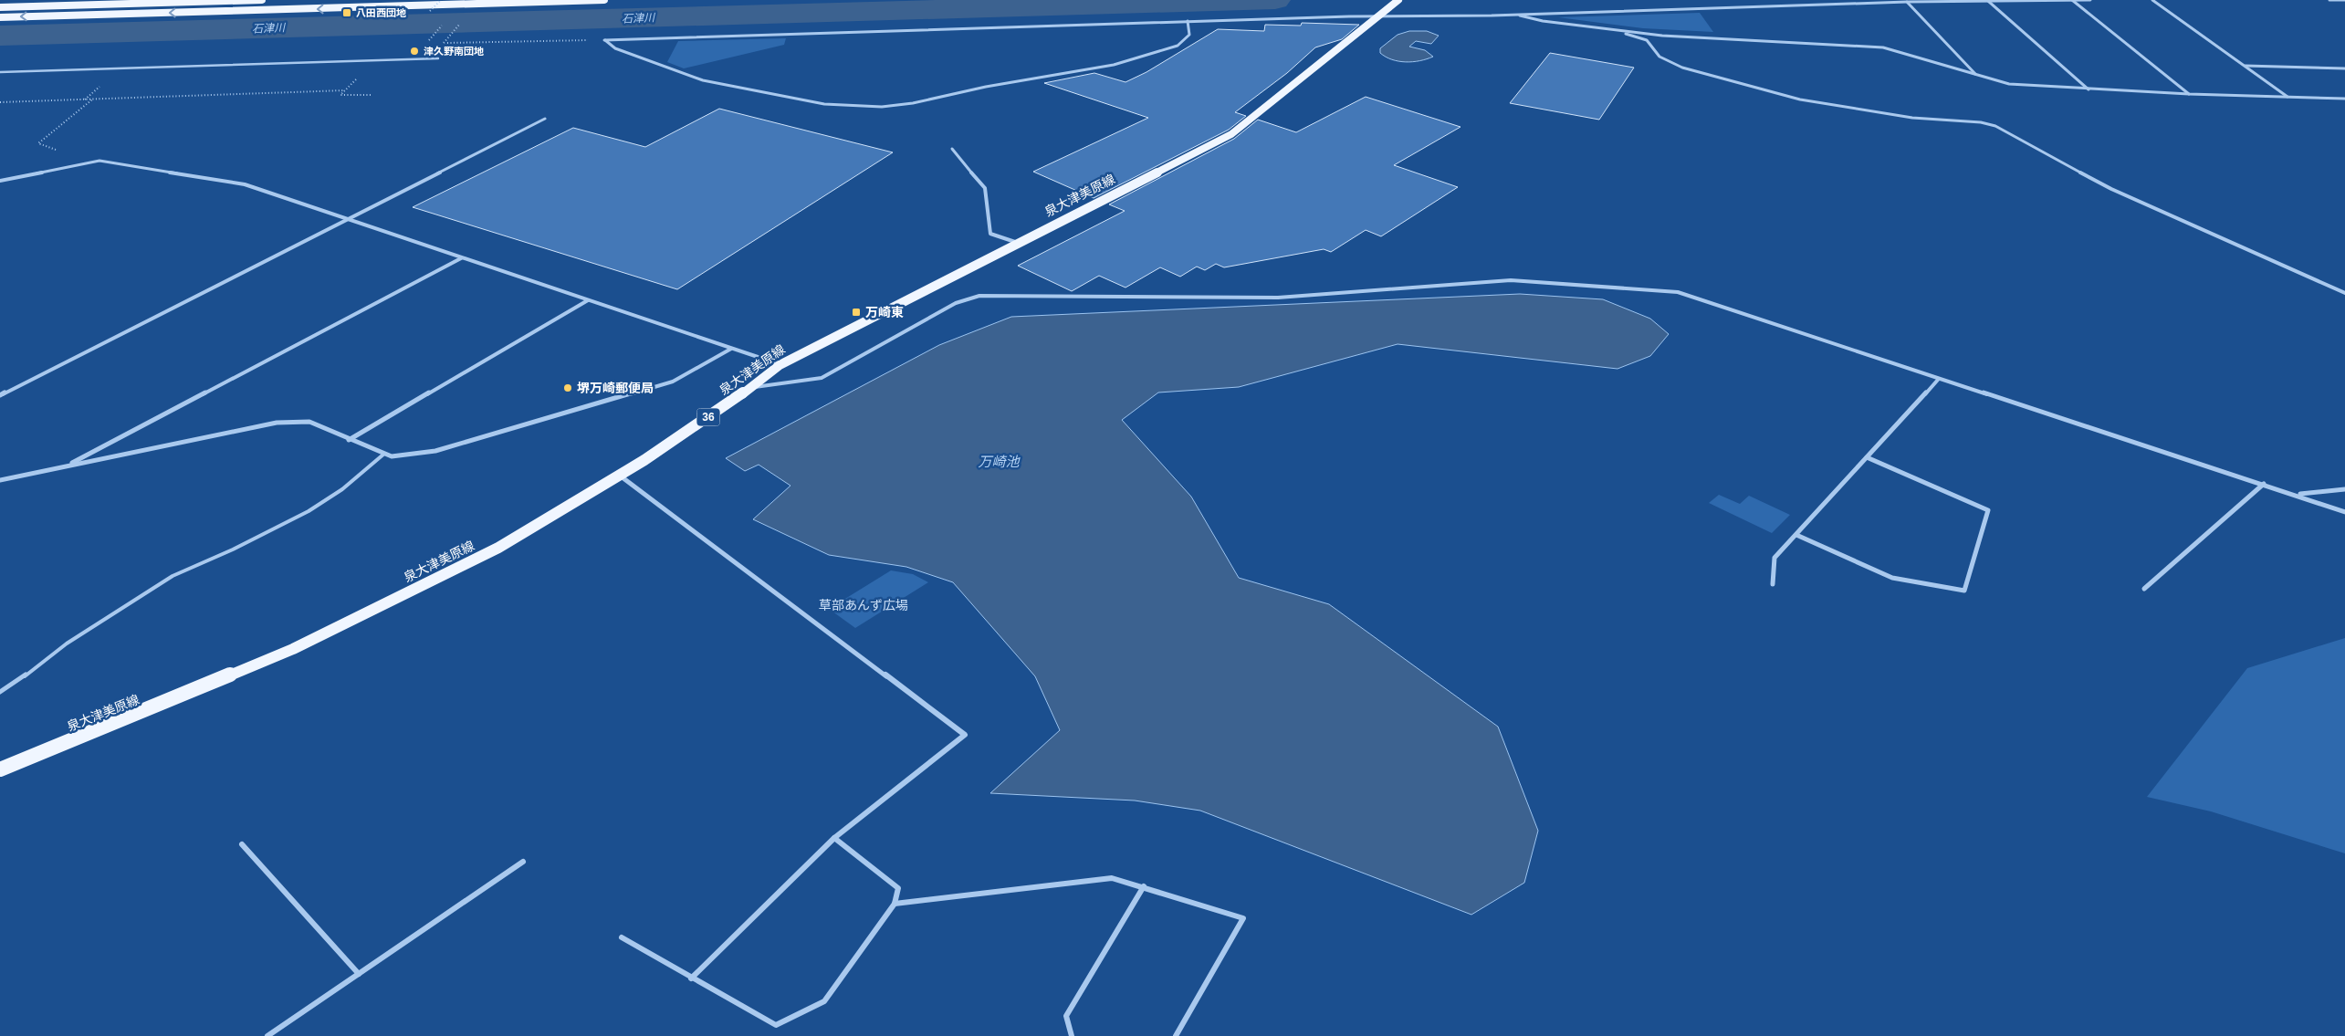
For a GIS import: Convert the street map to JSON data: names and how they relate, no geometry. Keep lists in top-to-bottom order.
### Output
{
  "streets": {
    "main road": ["泉大津美原線", "36"]
  },
  "water": ["石津川", "万崎池"],
  "parks": ["草部あんず広場"],
  "places": {
    "transit": ["八田西団地", "万崎東"],
    "other": ["津久野南団地", "堺万崎郵便局"]
  }
}
